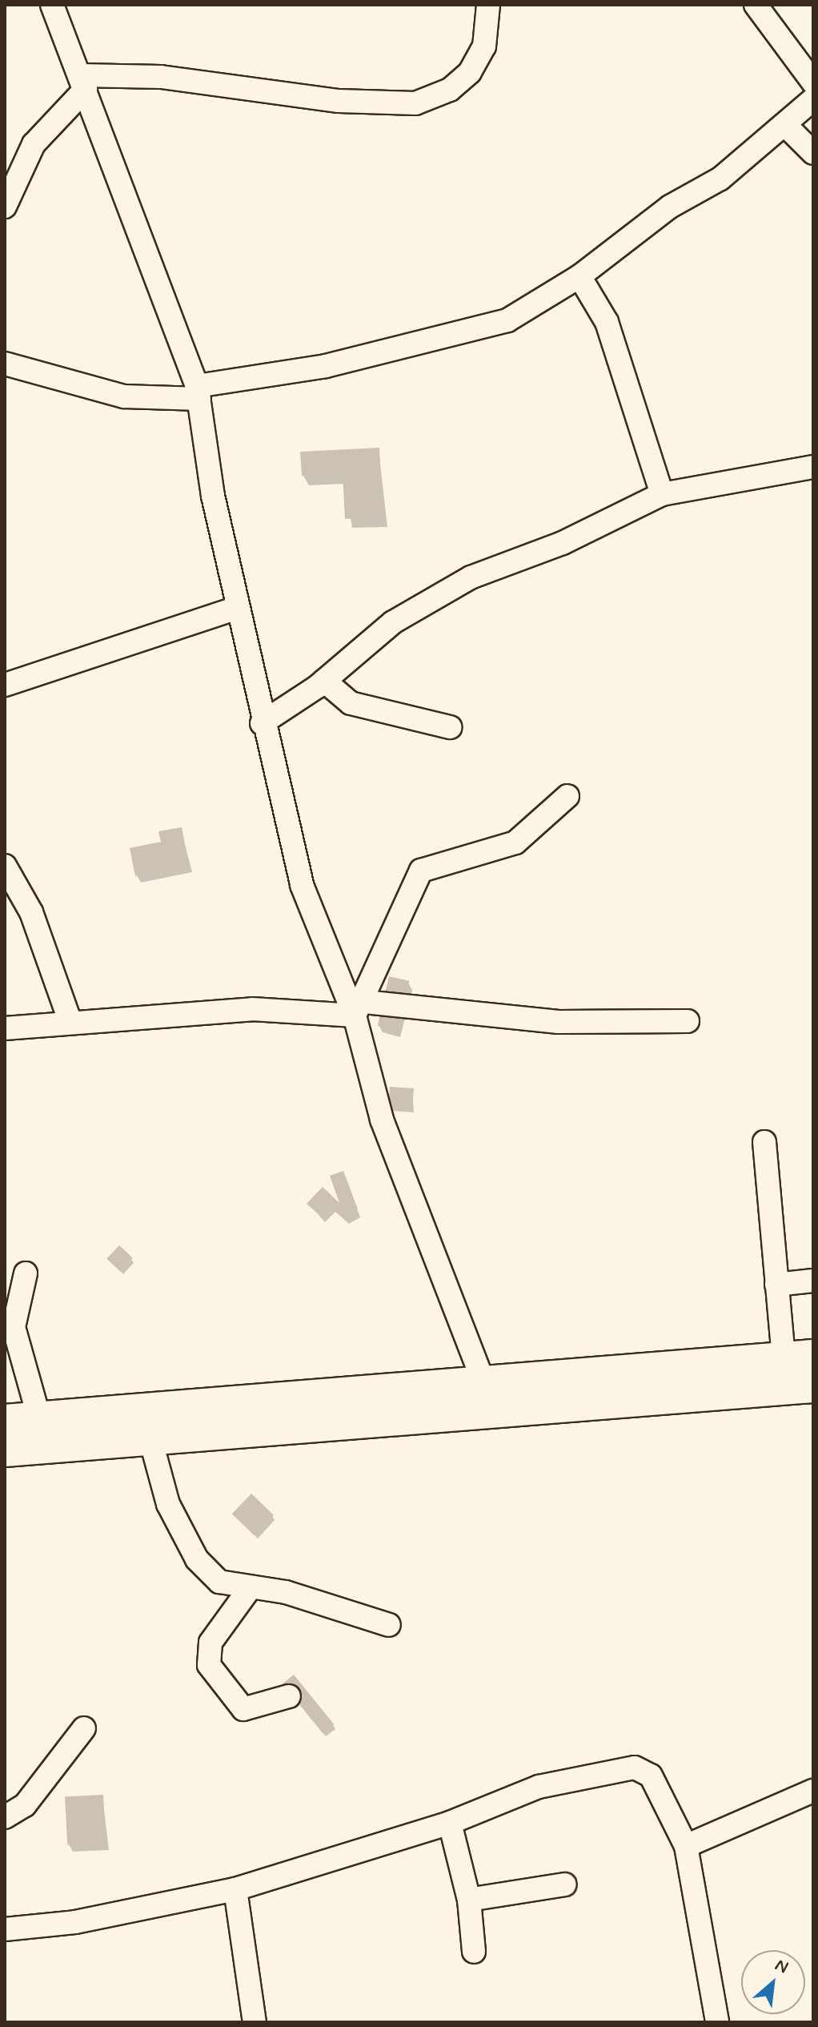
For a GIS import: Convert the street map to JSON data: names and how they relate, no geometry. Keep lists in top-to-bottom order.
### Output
{
  "north": "top right"
}
